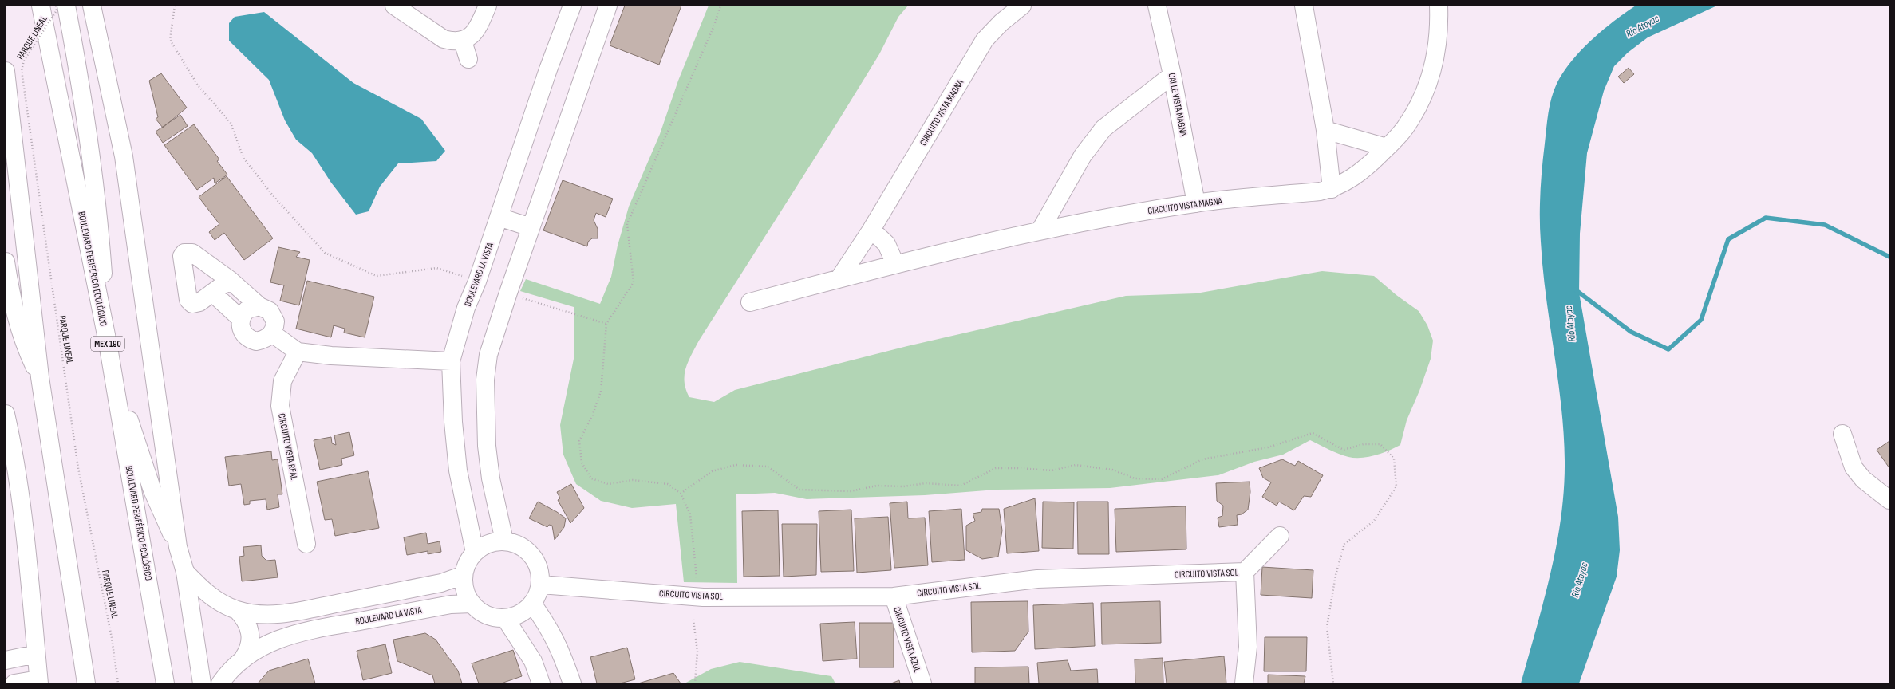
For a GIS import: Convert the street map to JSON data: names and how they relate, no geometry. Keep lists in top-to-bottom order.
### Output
{
  "streets": {
    "main road": [
      "CALLE VISTA MAGNA",
      "CIRCUITO VISTA MAGNA",
      "BOULEVARD PERIFÉRICO ECOLÓGICO",
      "BOULEVARD LA VISTA",
      "MEX 190",
      "CIRCUITO VISTA REAL",
      "CIRCUITO VISTA SOL",
      "CIRCUITO VISTA AZUL"
    ],
    "path": ["PARQUE LINEAL"]
  },
  "crossings": [
    ["CALLE VISTA MAGNA", "CIRCUITO VISTA MAGNA"],
    ["BOULEVARD LA VISTA", "CIRCUITO VISTA SOL"],
    ["CIRCUITO VISTA SOL", "CIRCUITO VISTA AZUL"]
  ],
  "water": ["Río Atoyac"]
}
